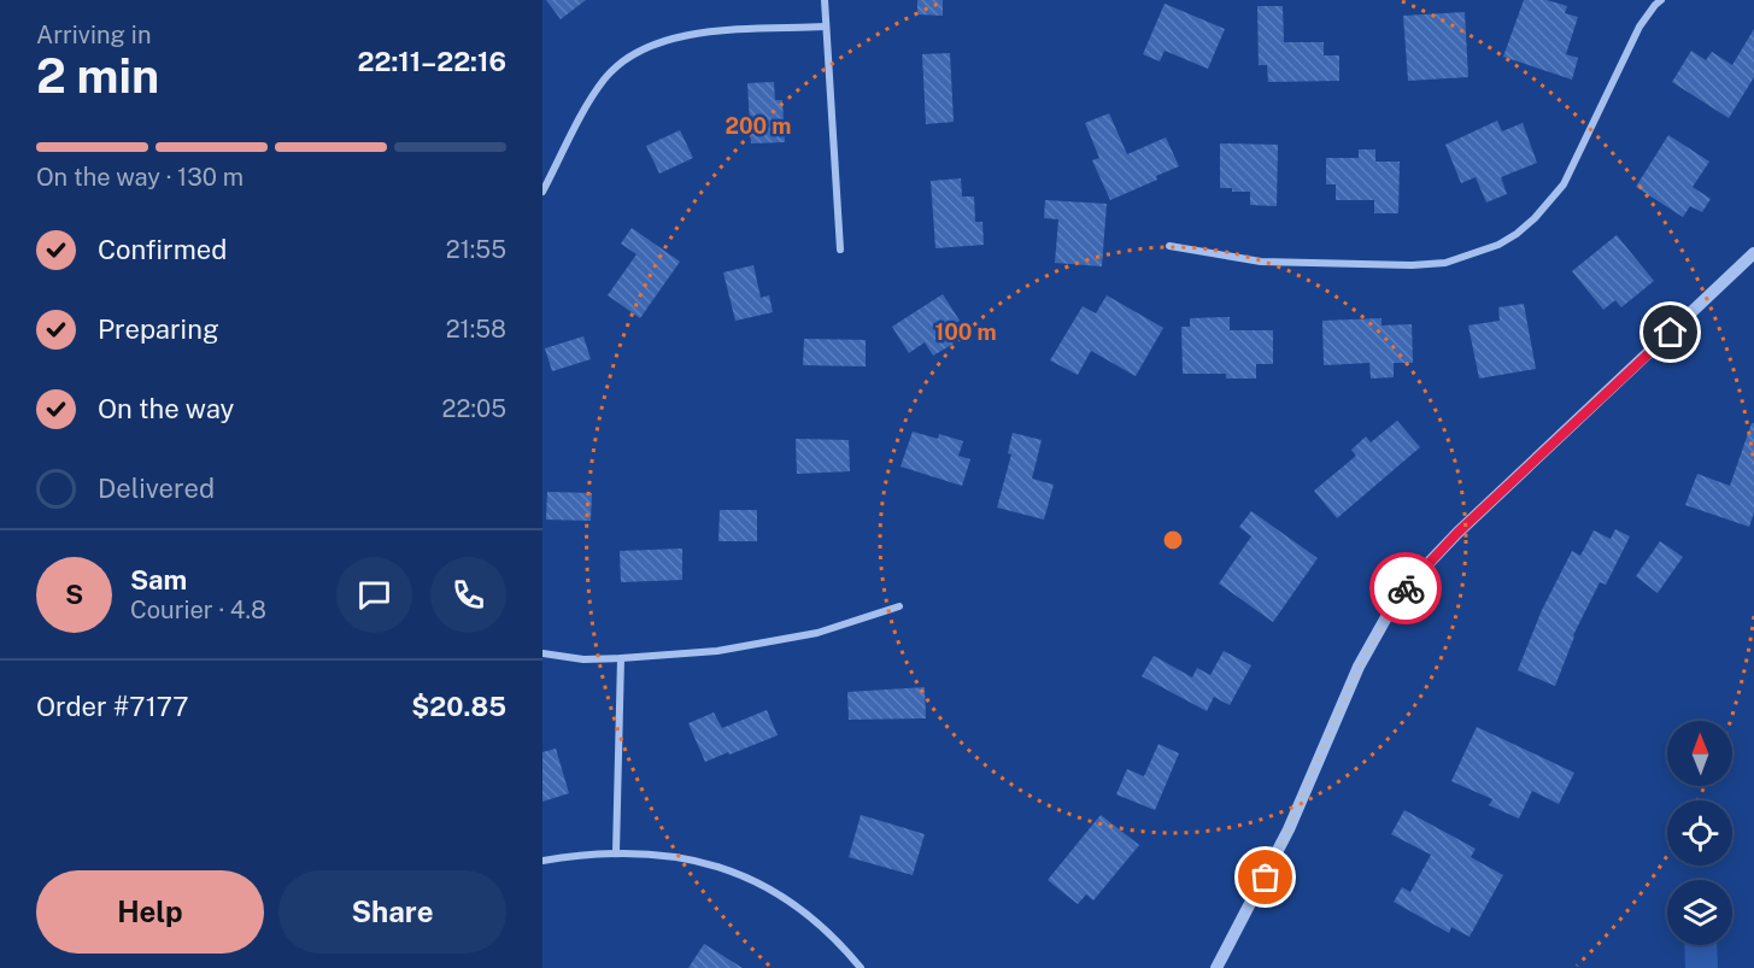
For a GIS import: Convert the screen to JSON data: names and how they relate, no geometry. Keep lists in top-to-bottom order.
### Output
{
  "north": "top",
  "page": {
    "heading": ["2 min", "Arriving in", "22:11–22:16"],
    "panel": [
      "Sam",
      "Courier · 4.8",
      "Order #7177",
      "$20.85"
    ],
    "bar": "On the way · 130 m",
    "list": [
      ["Confirmed", "21:55"],
      ["Preparing", "21:58"],
      ["On the way", "22:05"],
      "Delivered"
    ],
    "round": "S",
    "buttons": ["Help", "Share"]
  },
  "rings": ["200 m", "100 m"]
}
